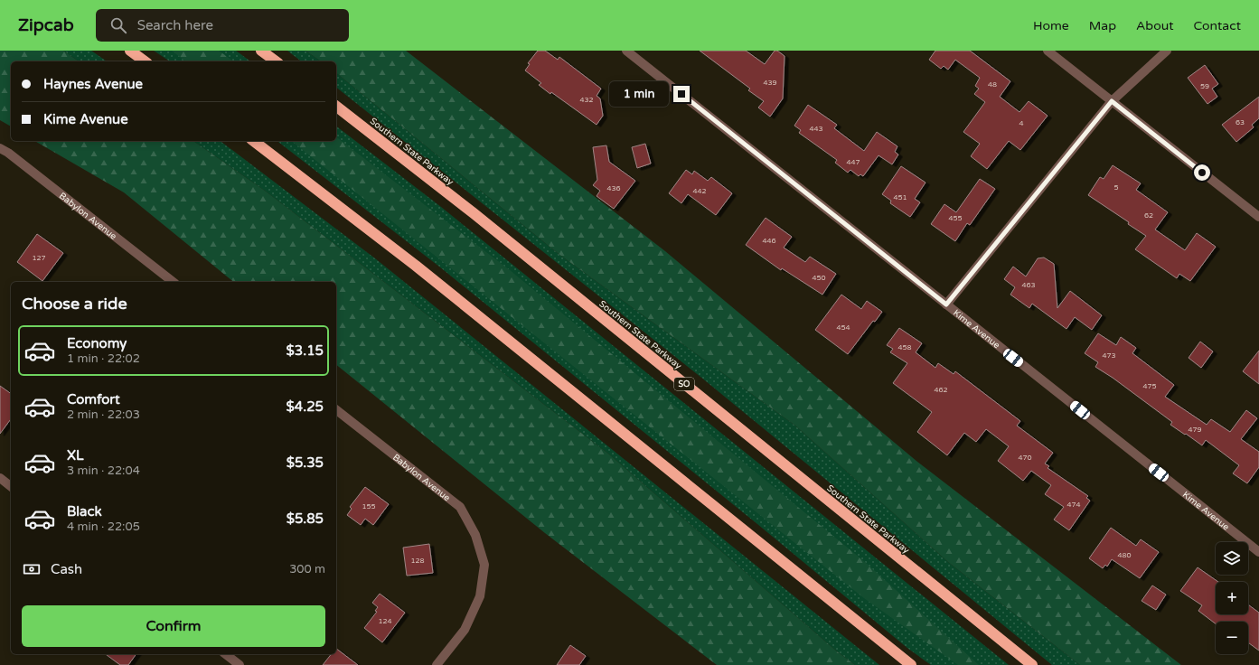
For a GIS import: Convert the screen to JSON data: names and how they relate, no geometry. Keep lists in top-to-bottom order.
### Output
{
  "streets": {
    "highway": ["Southern State Parkway", "SO"],
    "street": ["Babylon Avenue", "Kime Avenue"]
  },
  "house_numbers": [
    "439",
    "48",
    "59",
    "432",
    "63",
    "4",
    "443",
    "447",
    "5",
    "436",
    "442",
    "451",
    "62",
    "455",
    "446",
    "127",
    "450",
    "463",
    "454",
    "458",
    "473",
    "475",
    "462",
    "479",
    "470",
    "474",
    "155",
    "480",
    "128",
    "124"
  ],
  "page": {
    "header": "Zipcab",
    "search": "Search here",
    "nav": [
      "Home",
      "Map",
      "About",
      "Contact"
    ],
    "banner": ["Haynes Avenue", "Kime Avenue"],
    "bubble": "1 min",
    "heading": "Choose a ride",
    "list": [
      {
        "name": "Economy",
        "note": "1 min · 22:02",
        "value": "$3.15"
      },
      {
        "name": "Comfort",
        "note": "2 min · 22:03",
        "value": "$4.25"
      },
      {
        "name": "XL",
        "note": "3 min · 22:04",
        "value": "$5.35"
      },
      {
        "name": "Black",
        "note": "4 min · 22:05",
        "value": "$5.85"
      }
    ],
    "map_buttons": ["+", "−"],
    "pay": ["Cash", "300 m"],
    "buttons": "Confirm"
  }
}
